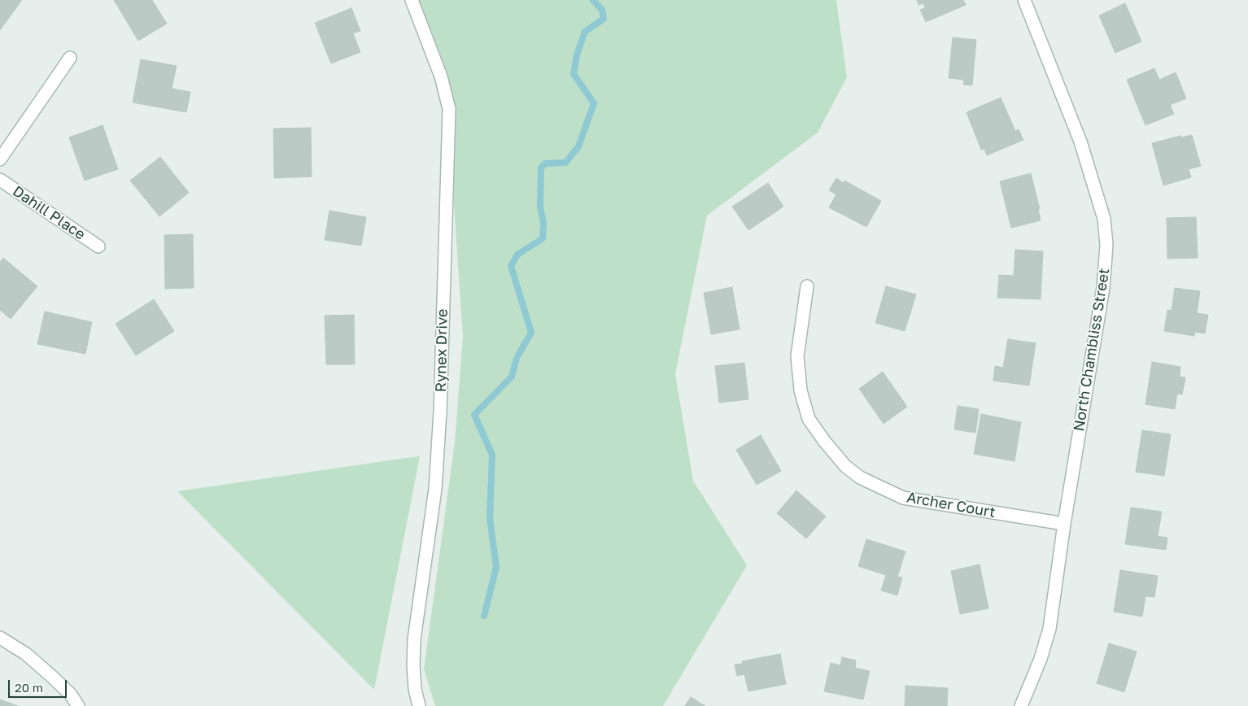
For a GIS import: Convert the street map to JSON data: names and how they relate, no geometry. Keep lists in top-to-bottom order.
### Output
{
  "streets": {
    "street": [
      "Dahill Place",
      "North Chambliss Street",
      "Rynex Drive",
      "Archer Court"
    ]
  },
  "crossings": [
    ["North Chambliss Street", "Archer Court"]
  ],
  "scale_bar": "20 m"
}
